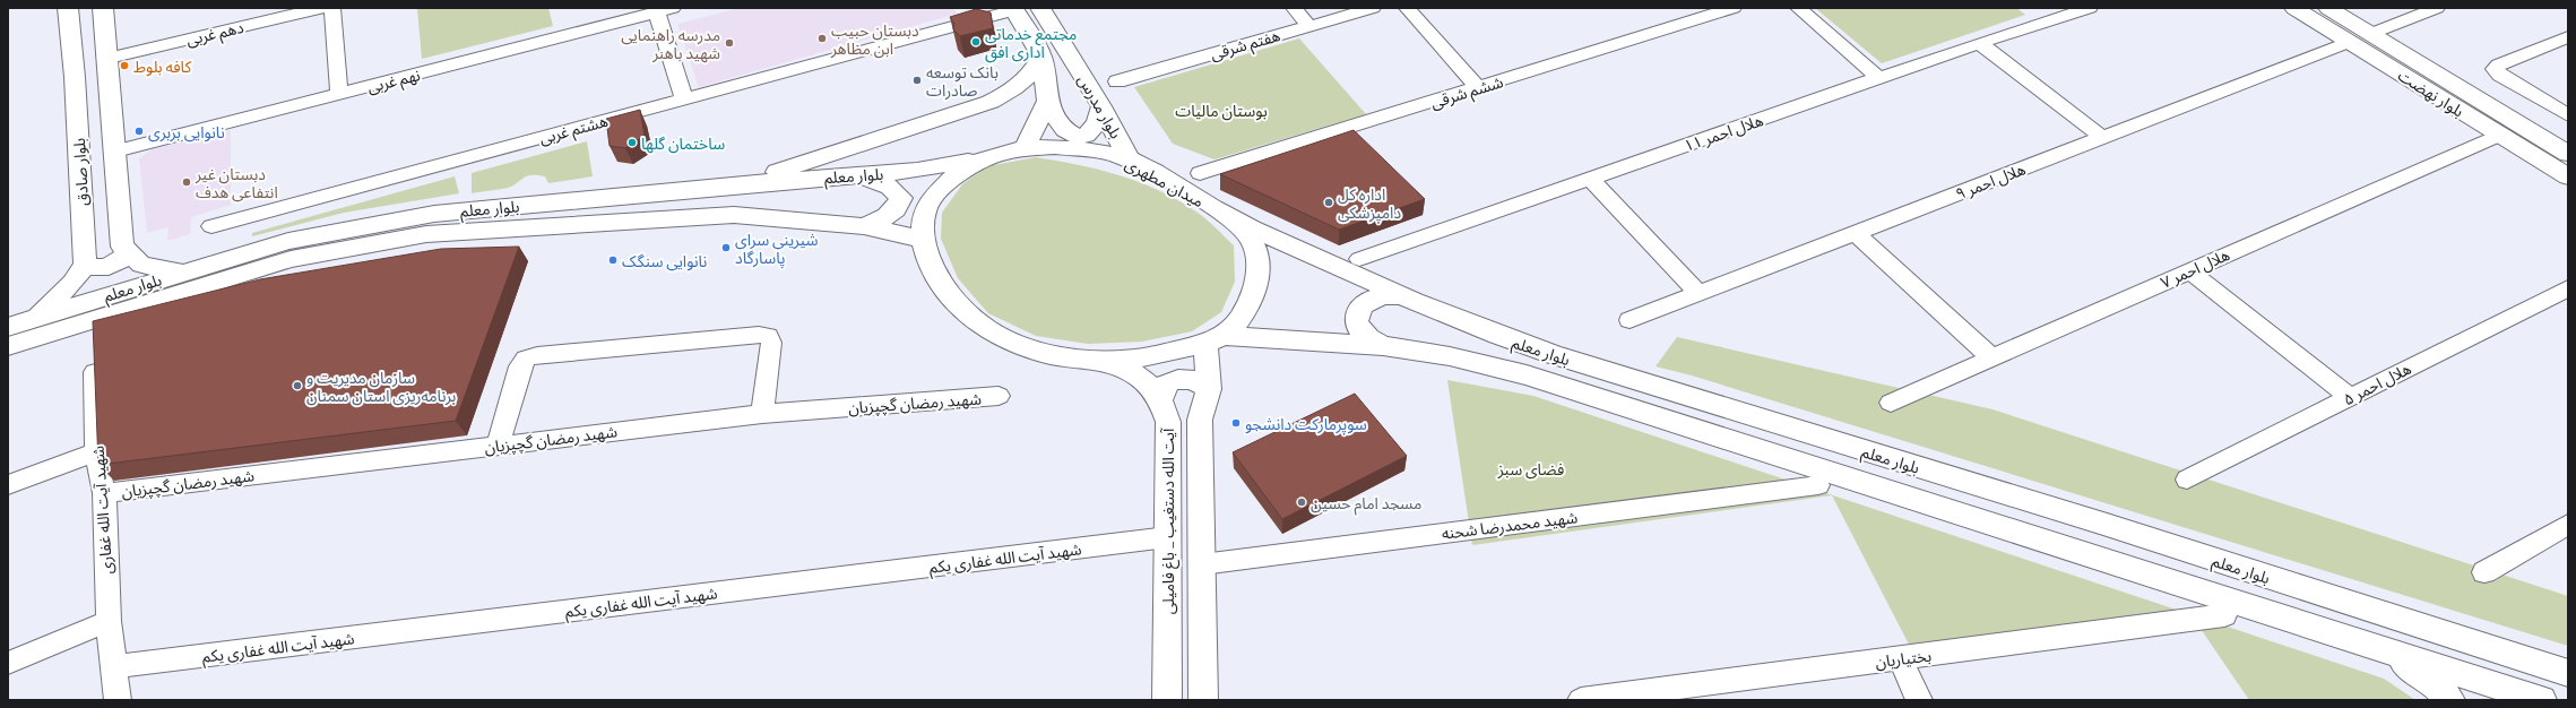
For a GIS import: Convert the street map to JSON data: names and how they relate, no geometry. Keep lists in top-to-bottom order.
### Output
{
  "streets": {
    "main road": [
      "بلوار نهضت",
      "بلوار مدرس",
      "بلوار صادق",
      "بلوار معلم",
      "میدان مطهری",
      "آیت الله دستغیب _ باغ فامیلی"
    ],
    "street": [
      "دهم غربی",
      "هفتم شرقی",
      "نهم غربی",
      "ششم شرقی",
      "هشتم غربی",
      "هلال احمر ۱۱",
      "هلال احمر ۹",
      "هلال احمر ۷",
      "هلال احمر ۵",
      "شهید رمضان گچپزیان",
      "شهید آیت الله غفاری",
      "شهید محمدرضا شحنه",
      "شهید آیت الله غفاری یکم",
      "بختیاریان"
    ]
  },
  "crossings": [
    ["بلوار نهضت", "هلال احمر ۹"],
    ["بلوار نهضت", "هلال احمر ۷"],
    ["بلوار مدرس", "میدان مطهری"],
    ["بلوار معلم", "میدان مطهری"],
    ["بلوار معلم", "شهید آیت الله غفاری"],
    ["بلوار معلم", "آیت الله دستغیب _ باغ فامیلی"],
    ["میدان مطهری", "آیت الله دستغیب _ باغ فامیلی"],
    ["شهید رمضان گچپزیان", "شهید آیت الله غفاری"],
    ["شهید آیت الله غفاری", "شهید آیت الله غفاری یکم"],
    ["آیت الله دستغیب _ باغ فامیلی", "شهید محمدرضا شحنه"],
    ["آیت الله دستغیب _ باغ فامیلی", "شهید آیت الله غفاری یکم"]
  ],
  "parks": ["بوستان مالیات", "فضای سبز"],
  "places": [
    "دبستان حبیب ابن مظاهر",
    "مجتمع خدماتی اداری افق",
    "مدرسه راهنمایی شهید باهنر",
    "کافه بلوط",
    "بانک توسعه صادرات",
    "نانوایی بربری",
    "ساختمان گلها",
    "دبستان غیر انتفاعی هدف",
    "اداره کل دامپزشکی",
    "شیرینی سرای پاسارگاد",
    "نانوایی سنگک",
    "سازمان مدیریت و برنامه‌ریزی استان سمنان",
    "سوپرمارکت دانشجو",
    "مسجد امام حسین"
  ]
}
